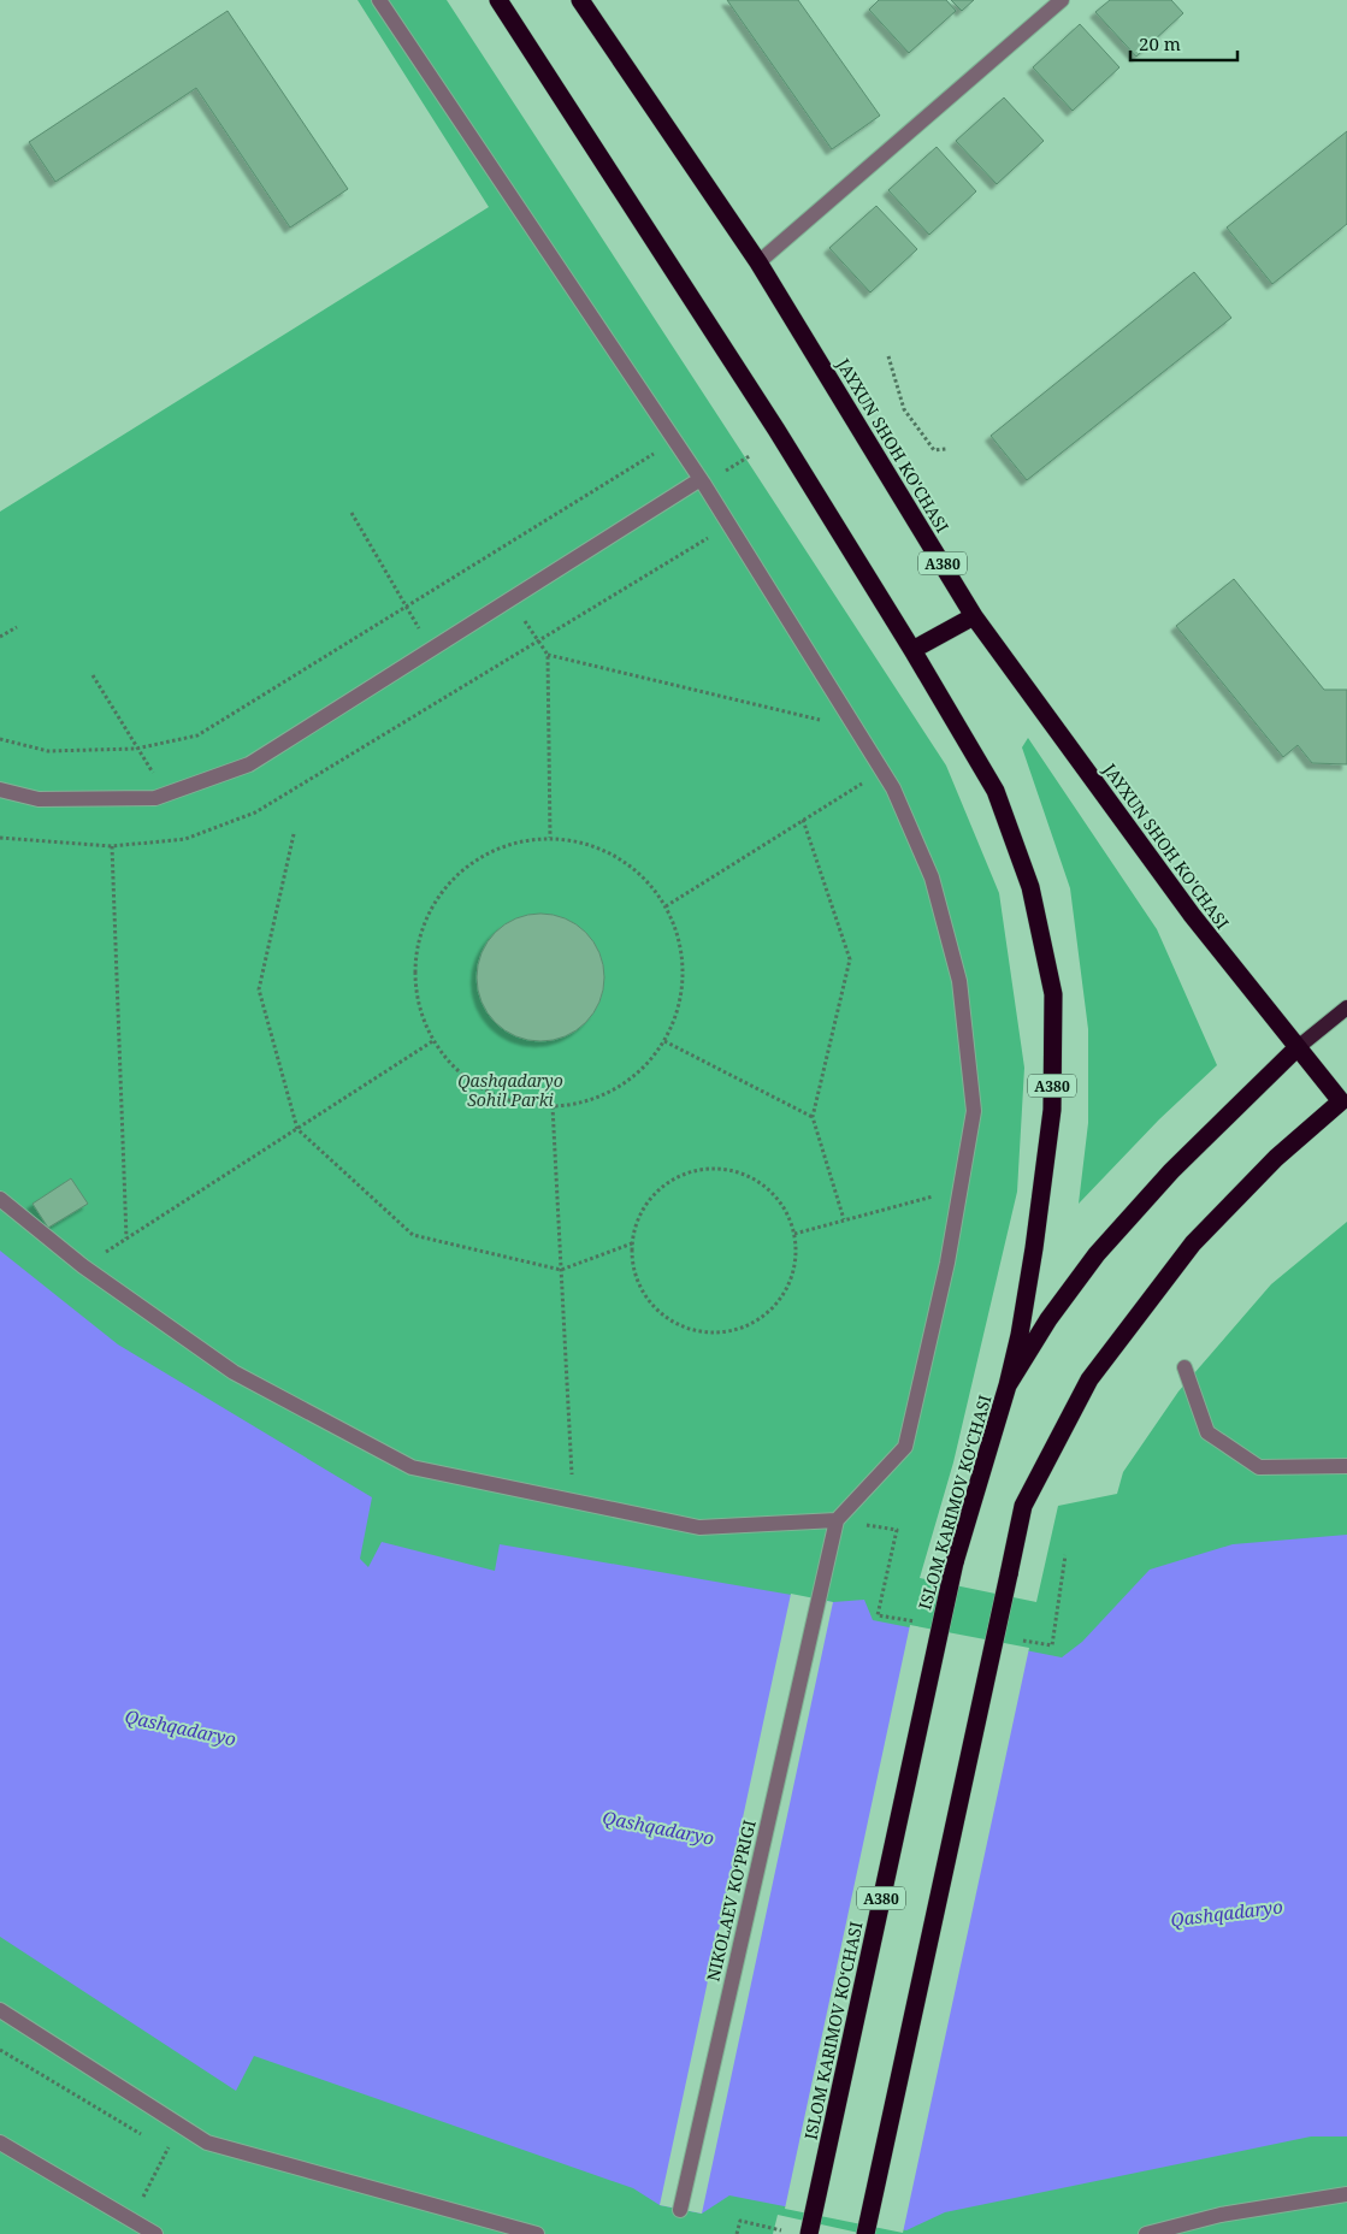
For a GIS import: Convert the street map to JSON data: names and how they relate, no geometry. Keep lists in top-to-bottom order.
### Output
{
  "streets": {
    "highway": ["JAYXUN SHOH KO'CHASI", "A380", "ISLOM KARIMOV KO‘CHASI"],
    "street": ["NIKOLAEV KO‘PRIGI"]
  },
  "crossings": [
    ["JAYXUN SHOH KO'CHASI", "ISLOM KARIMOV KO‘CHASI"],
    ["A380", "ISLOM KARIMOV KO‘CHASI"]
  ],
  "water": ["Qashqadaryo"],
  "parks": ["Qashqadaryo Sohil Parki"],
  "scale_bar": "20 m"
}
